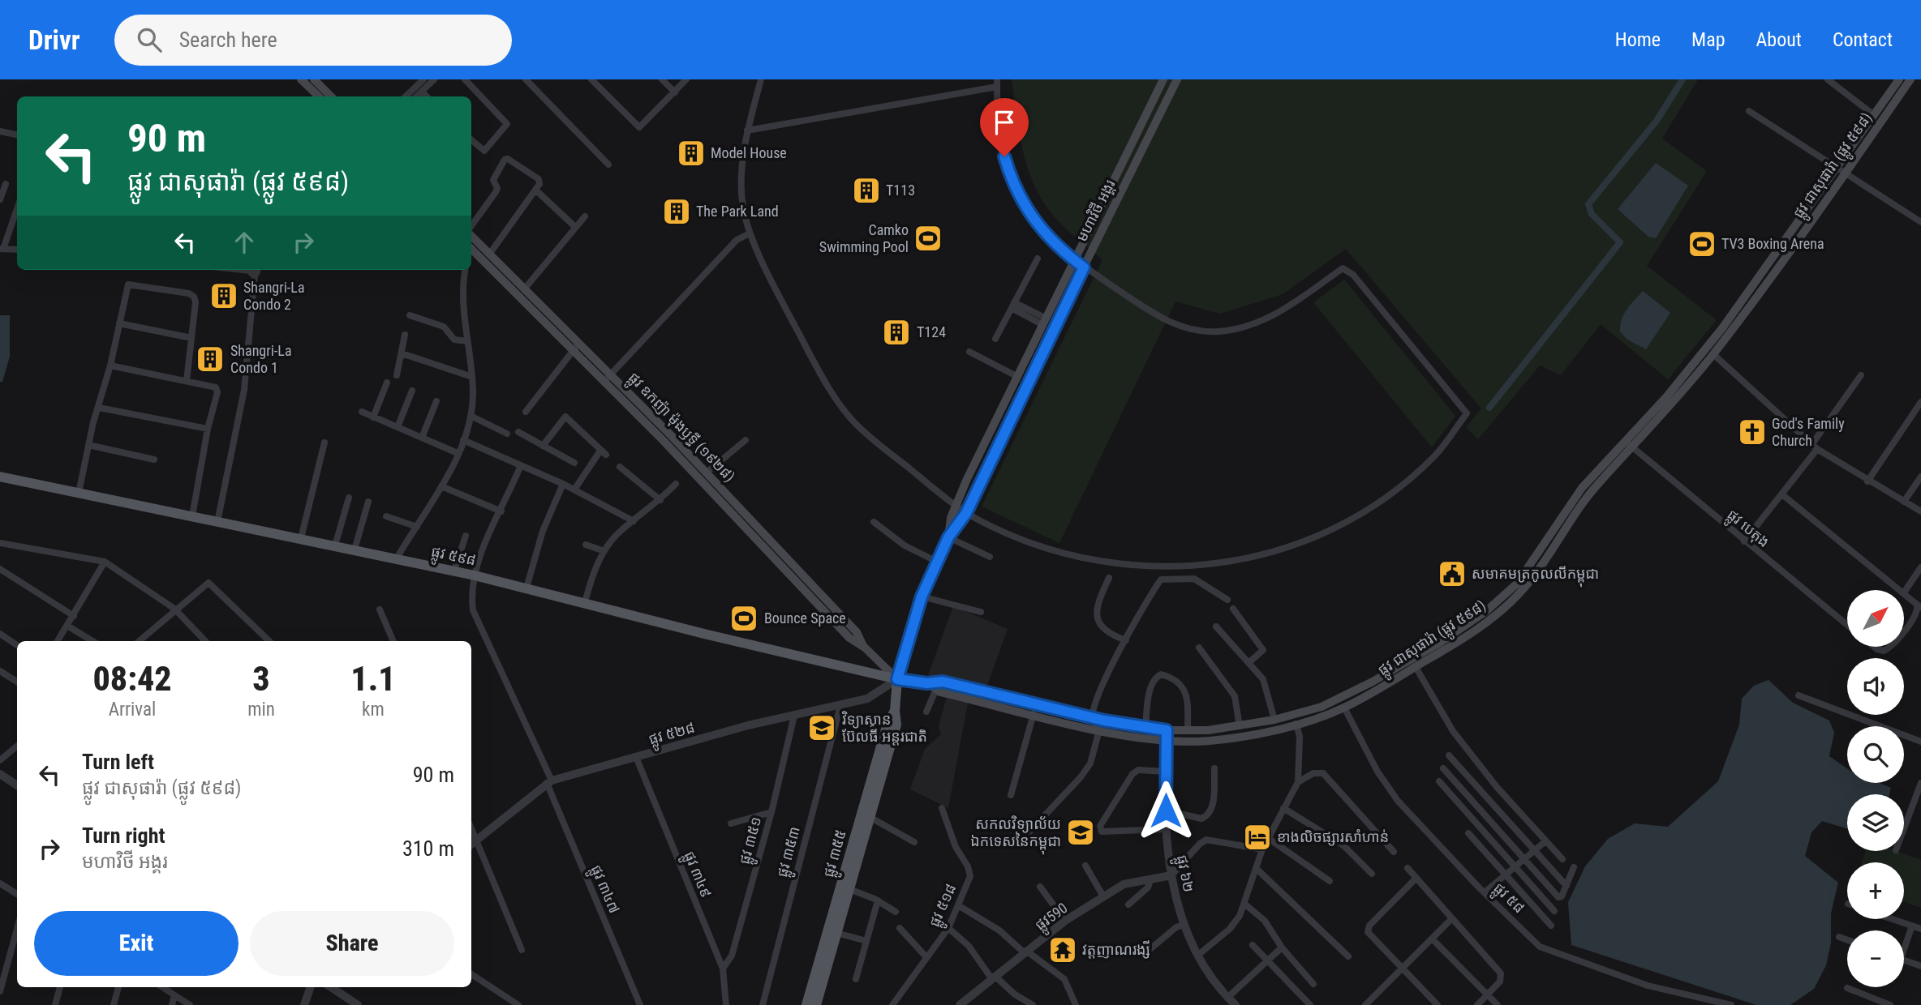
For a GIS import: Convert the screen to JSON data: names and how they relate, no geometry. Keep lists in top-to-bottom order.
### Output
{
  "streets": {
    "main road": [
      "ផ្លូវ ជាសុផារ៉ា (ផ្លូវ ៥៩៨)",
      "មហាវិថី អង្គរ",
      "ផ្លូវ ឧកញ៉ា ម៉ុងឫទ្ធី (១៩២៨)",
      "ផ្លូវ ៥៩៨",
      "ផ្លូវ ៣៥៥"
    ],
    "street": [
      "ផ្លូវ បេតុង",
      "ផ្លូវ ៥២៨",
      "ផ្លូវ ៣៥១",
      "ផ្លូវ ៣៥៣",
      "ផ្លូវ ៦២",
      "ផ្លូវ ៣៤៩",
      "ផ្លូវ ៣៤៧",
      "ផ្លូវ ៥៨",
      "ផ្លូវ ៥១៨",
      "ផ្លូវ590"
    ]
  },
  "crossings": [
    ["ផ្លូវ ជាសុផារ៉ា (ផ្លូវ ៥៩៨)", "មហាវិថី អង្គរ"],
    ["ផ្លូវ ជាសុផារ៉ា (ផ្លូវ ៥៩៨)", "ផ្លូវ ឧកញ៉ា ម៉ុងឫទ្ធី (១៩២៨)"],
    ["ផ្លូវ ជាសុផារ៉ា (ផ្លូវ ៥៩៨)", "ផ្លូវ បេតុង"],
    ["ផ្លូវ ជាសុផារ៉ា (ផ្លូវ ៥៩៨)", "ផ្លូវ ៥៩៨"],
    ["ផ្លូវ ជាសុផារ៉ា (ផ្លូវ ៥៩៨)", "ផ្លូវ ៥២៨"],
    ["ផ្លូវ ជាសុផារ៉ា (ផ្លូវ ៥៩៨)", "ផ្លូវ ៣៥៥"],
    ["ផ្លូវ ជាសុផារ៉ា (ផ្លូវ ៥៩៨)", "ផ្លូវ ៦២"],
    ["ផ្លូវ ជាសុផារ៉ា (ផ្លូវ ៥៩៨)", "ផ្លូវ ៥៨"],
    ["មហាវិថី អង្គរ", "ផ្លូវ ឧកញ៉ា ម៉ុងឫទ្ធី (១៩២៨)"],
    ["មហាវិថី អង្គរ", "ផ្លូវ ៥៩៨"],
    ["មហាវិថី អង្គរ", "ផ្លូវ ៥២៨"],
    ["មហាវិថី អង្គរ", "ផ្លូវ ៣៥៥"],
    ["ផ្លូវ ឧកញ៉ា ម៉ុងឫទ្ធី (១៩២៨)", "ផ្លូវ ៥៩៨"],
    ["ផ្លូវ ឧកញ៉ា ម៉ុងឫទ្ធី (១៩២៨)", "ផ្លូវ ៥២៨"],
    ["ផ្លូវ ឧកញ៉ា ម៉ុងឫទ្ធី (១៩២៨)", "ផ្លូវ ៣៥៥"],
    ["ផ្លូវ ៥៩៨", "ផ្លូវ ៥២៨"],
    ["ផ្លូវ ៥៩៨", "ផ្លូវ ៣៥៥"],
    ["ផ្លូវ ៥៩៨", "ផ្លូវ ៣៤៧"],
    ["ផ្លូវ ៥២៨", "ផ្លូវ ៣៥១"],
    ["ផ្លូវ ៥២៨", "ផ្លូវ ៣៥៣"],
    ["ផ្លូវ ៥២៨", "ផ្លូវ ៣៥៥"],
    ["ផ្លូវ ៥២៨", "ផ្លូវ ៣៤៩"],
    ["ផ្លូវ ៥២៨", "ផ្លូវ ៣៤៧"],
    ["ផ្លូវ ៣៥១", "ផ្លូវ ៣៤៩"],
    ["ផ្លូវ ៦២", "ផ្លូវ590"]
  ],
  "places": {
    "building": [
      "Model House",
      "T113",
      "The Park Land",
      "Shangri-La Condo 2",
      "T124",
      "Shangri-La Condo 1"
    ],
    "sports": ["Camko Swimming Pool", "TV3 Boxing Arena", "Bounce Space"],
    "church": ["God's Family Church"],
    "public building": ["សមាគមត្រកូលលីកម្ពុជា"],
    "school or university": ["វិទ្យាស្ថាន ប៊ែលធី អន្ដរជាតិ", "សកលវិទ្យាល័យ ឯកទេសនៃកម្ពុជា"],
    "hotel": ["ខាងលិចផ្សារសាំហាន់"],
    "temple": ["វត្តញាណរង្សី"]
  },
  "north": "top right",
  "page": {
    "header": "Drivr",
    "search": "Search here",
    "nav": [
      "Home",
      "Map",
      "About",
      "Contact"
    ],
    "turn": ["90 m", "ផ្លូវ ជាសុផារ៉ា (ផ្លូវ ៥៩៨)"],
    "map_buttons": ["+", "−"],
    "eta": [
      "08:42",
      "Arrival",
      "3",
      "min",
      "1.1",
      "km"
    ],
    "list": [
      {
        "name": "Turn left",
        "note": "ផ្លូវ ជាសុផារ៉ា (ផ្លូវ ៥៩៨)",
        "value": "90 m"
      },
      {
        "name": "Turn right",
        "note": "មហាវិថី អង្គរ",
        "value": "310 m"
      }
    ],
    "buttons": ["Exit", "Share"]
  }
}
